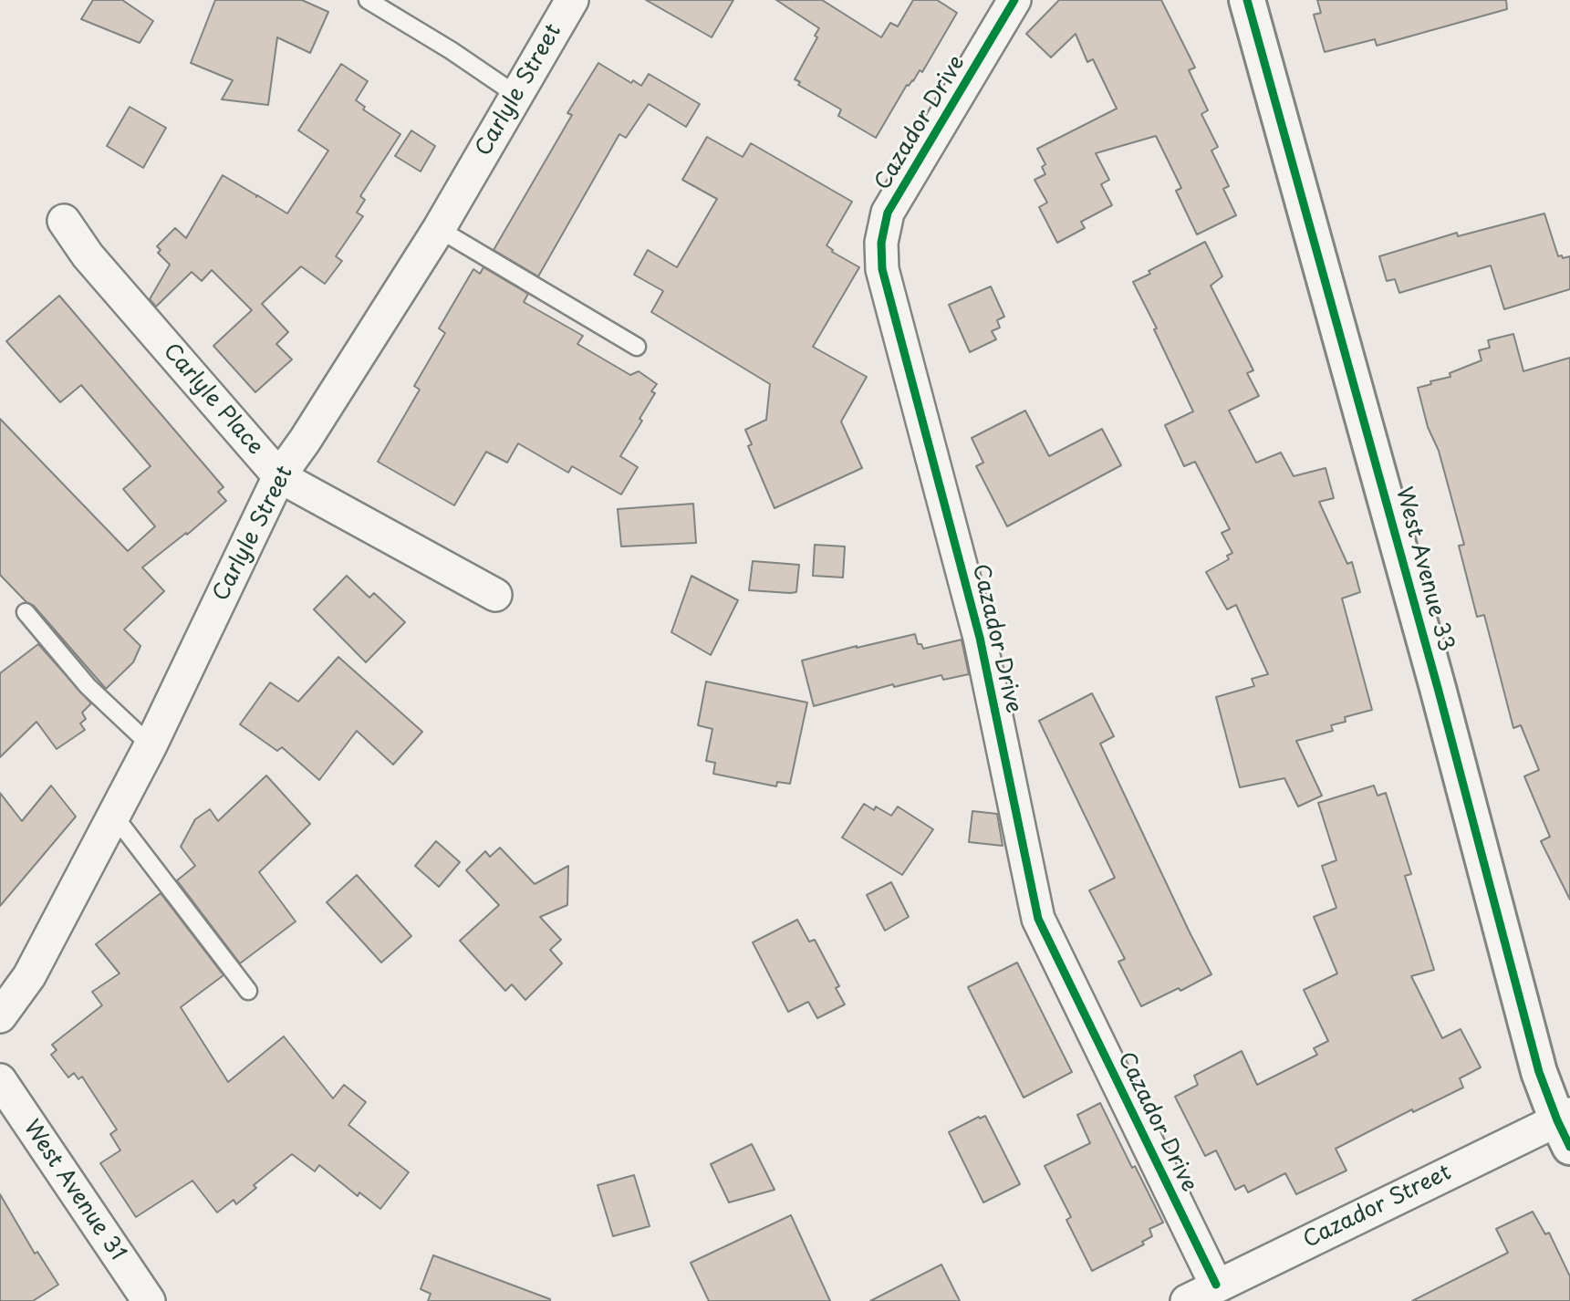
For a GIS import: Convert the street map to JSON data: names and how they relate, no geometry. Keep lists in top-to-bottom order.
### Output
{
  "streets": {
    "street": [
      "Carlyle Street",
      "Cazador Drive",
      "Carlyle Place",
      "West Avenue 33",
      "West Avenue 31",
      "Cazador Street"
    ]
  },
  "crossings": [
    ["Carlyle Street", "Carlyle Place"],
    ["Cazador Drive", "Cazador Street"],
    ["West Avenue 33", "Cazador Street"]
  ]
}
